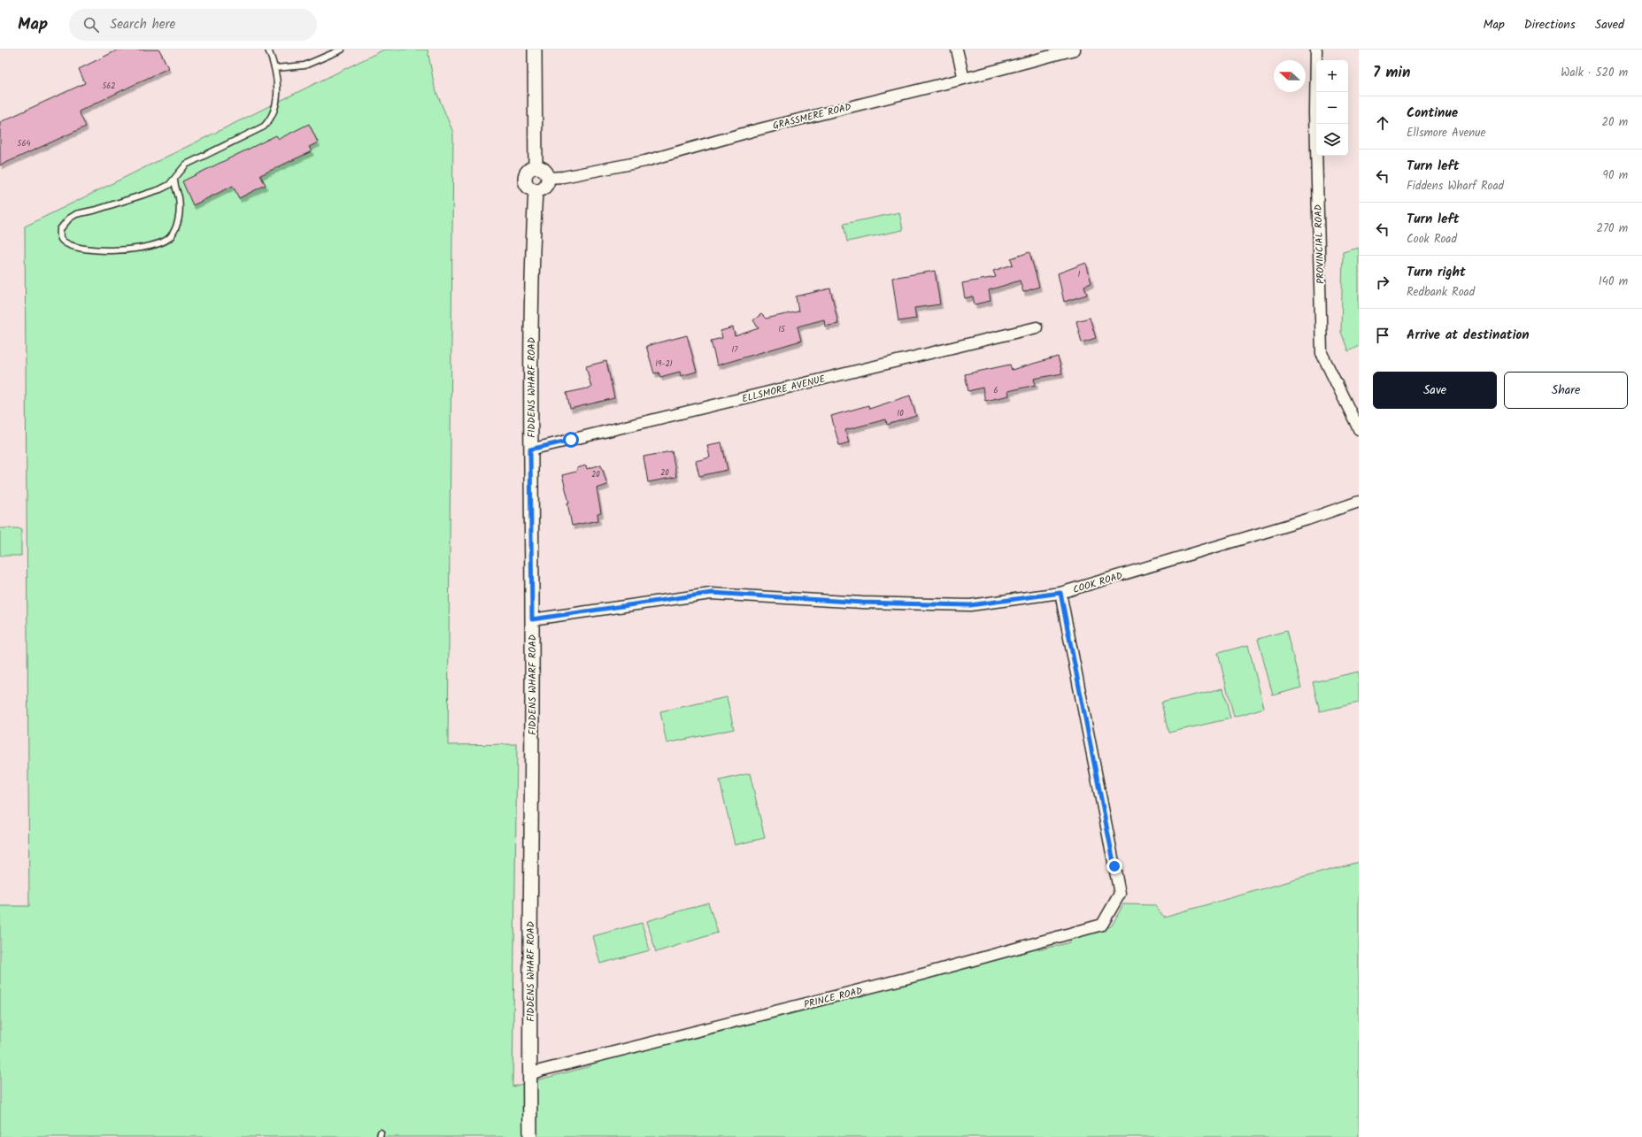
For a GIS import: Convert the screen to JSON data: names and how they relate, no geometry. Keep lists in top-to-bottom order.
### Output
{
  "streets": {
    "street": [
      "GRASSMERE ROAD",
      "PROVINCIAL ROAD",
      "FIDDENS WHARF ROAD",
      "ELLSMORE AVENUE",
      "COOK ROAD",
      "PRINCE ROAD"
    ]
  },
  "crossings": [
    ["GRASSMERE ROAD", "FIDDENS WHARF ROAD"],
    ["FIDDENS WHARF ROAD", "ELLSMORE AVENUE"],
    ["FIDDENS WHARF ROAD", "COOK ROAD"],
    ["FIDDENS WHARF ROAD", "PRINCE ROAD"],
    ["COOK ROAD", "PRINCE ROAD"]
  ],
  "house_numbers": [
    "562",
    "564",
    "1",
    "15",
    "17",
    "19-21",
    "6",
    "10",
    "20",
    "20"
  ],
  "north": "left",
  "page": {
    "header": "Map",
    "search": "Search here",
    "nav": ["Map", "Directions", "Saved"],
    "heading": ["7 min", "Walk · 520 m"],
    "map_buttons": ["+", "−"],
    "list": [
      ["Continue", "Ellsmore Avenue", "20 m"],
      ["Turn left", "Fiddens Wharf Road", "90 m"],
      ["Turn left", "Cook Road", "270 m"],
      ["Turn right", "Redbank Road", "140 m"],
      "Arrive at destination"
    ],
    "buttons": ["Save", "Share"]
  }
}
